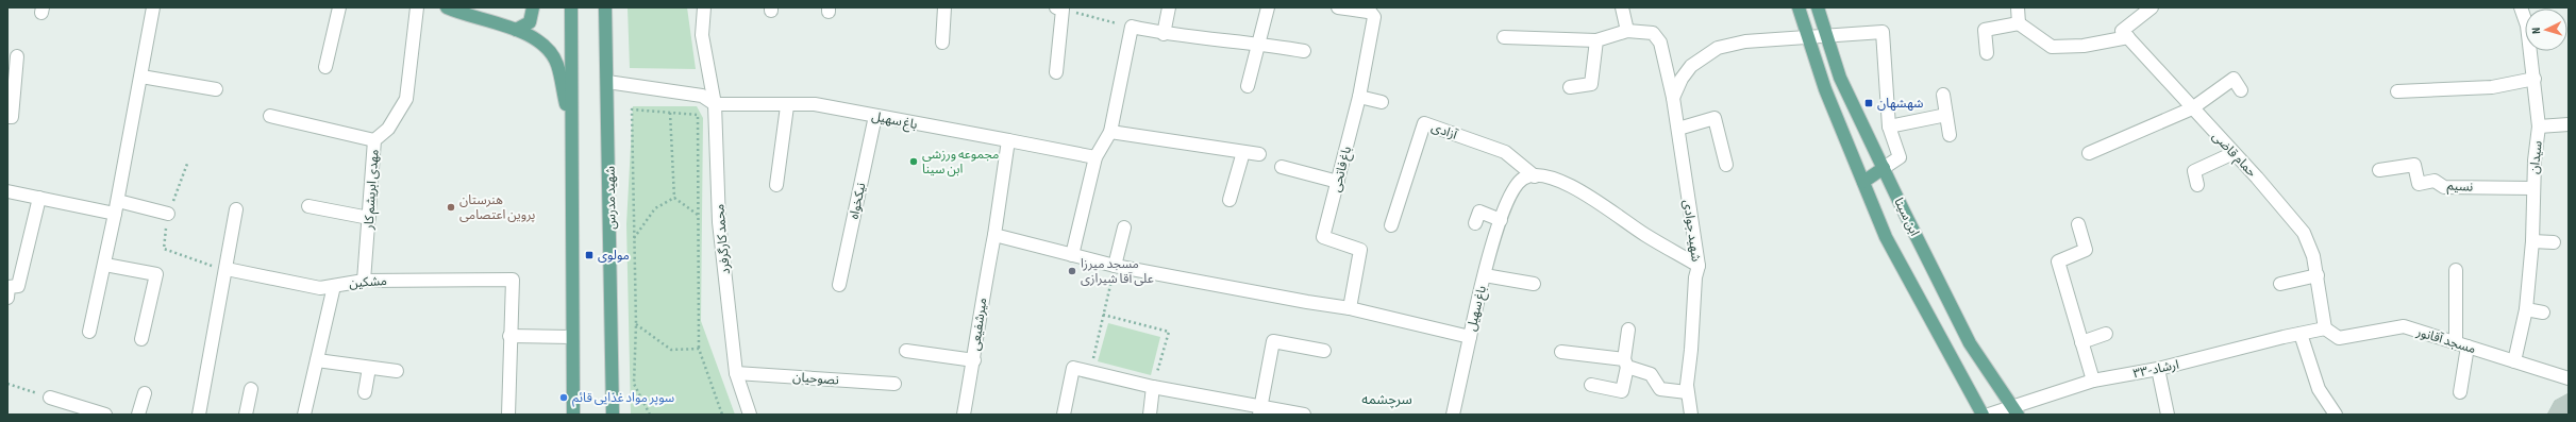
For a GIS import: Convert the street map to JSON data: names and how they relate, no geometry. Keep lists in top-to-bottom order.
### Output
{
  "streets": {
    "main road": ["شهید مدرس", "ابن سینا"],
    "street": [
      "باغ سهیل",
      "آزادی",
      "حمام قاضی",
      "سیدان",
      "باغ فاتحی",
      "نسیم",
      "مهدی ابریشم کار",
      "نیکخواه",
      "شهید جوادی",
      "محمد کارگرفرد",
      "مشکین",
      "میرشفیعی",
      "مسجد آقانور",
      "۳۳-ارشاد",
      "نصوحیان"
    ]
  },
  "crossings": [
    ["باغ سهیل", "آزادی"],
    ["باغ سهیل", "باغ فاتحی"],
    ["باغ سهیل", "شهید مدرس"],
    ["باغ سهیل", "نیکخواه"],
    ["باغ سهیل", "محمد کارگرفرد"],
    ["باغ سهیل", "میرشفیعی"],
    ["حمام قاضی", "مسجد آقانور"],
    ["حمام قاضی", "۳۳-ارشاد"],
    ["سیدان", "نسیم"],
    ["سیدان", "مسجد آقانور"],
    ["مهدی ابریشم کار", "مشکین"],
    ["ابن سینا", "۳۳-ارشاد"],
    ["محمد کارگرفرد", "نصوحیان"],
    ["مسجد آقانور", "۳۳-ارشاد"]
  ],
  "districts": ["سرچشمه"],
  "places": {
    "transit": ["شهشهان", "مولوی"],
    "other": [
      "مجموعه ورزشی ابن سینا",
      "هنرستان پروین اعتصامی",
      "مسجد میرزا علی آقا شیرازی",
      "سوپر مواد غذایی قائم"
    ]
  },
  "north": "left"
}
